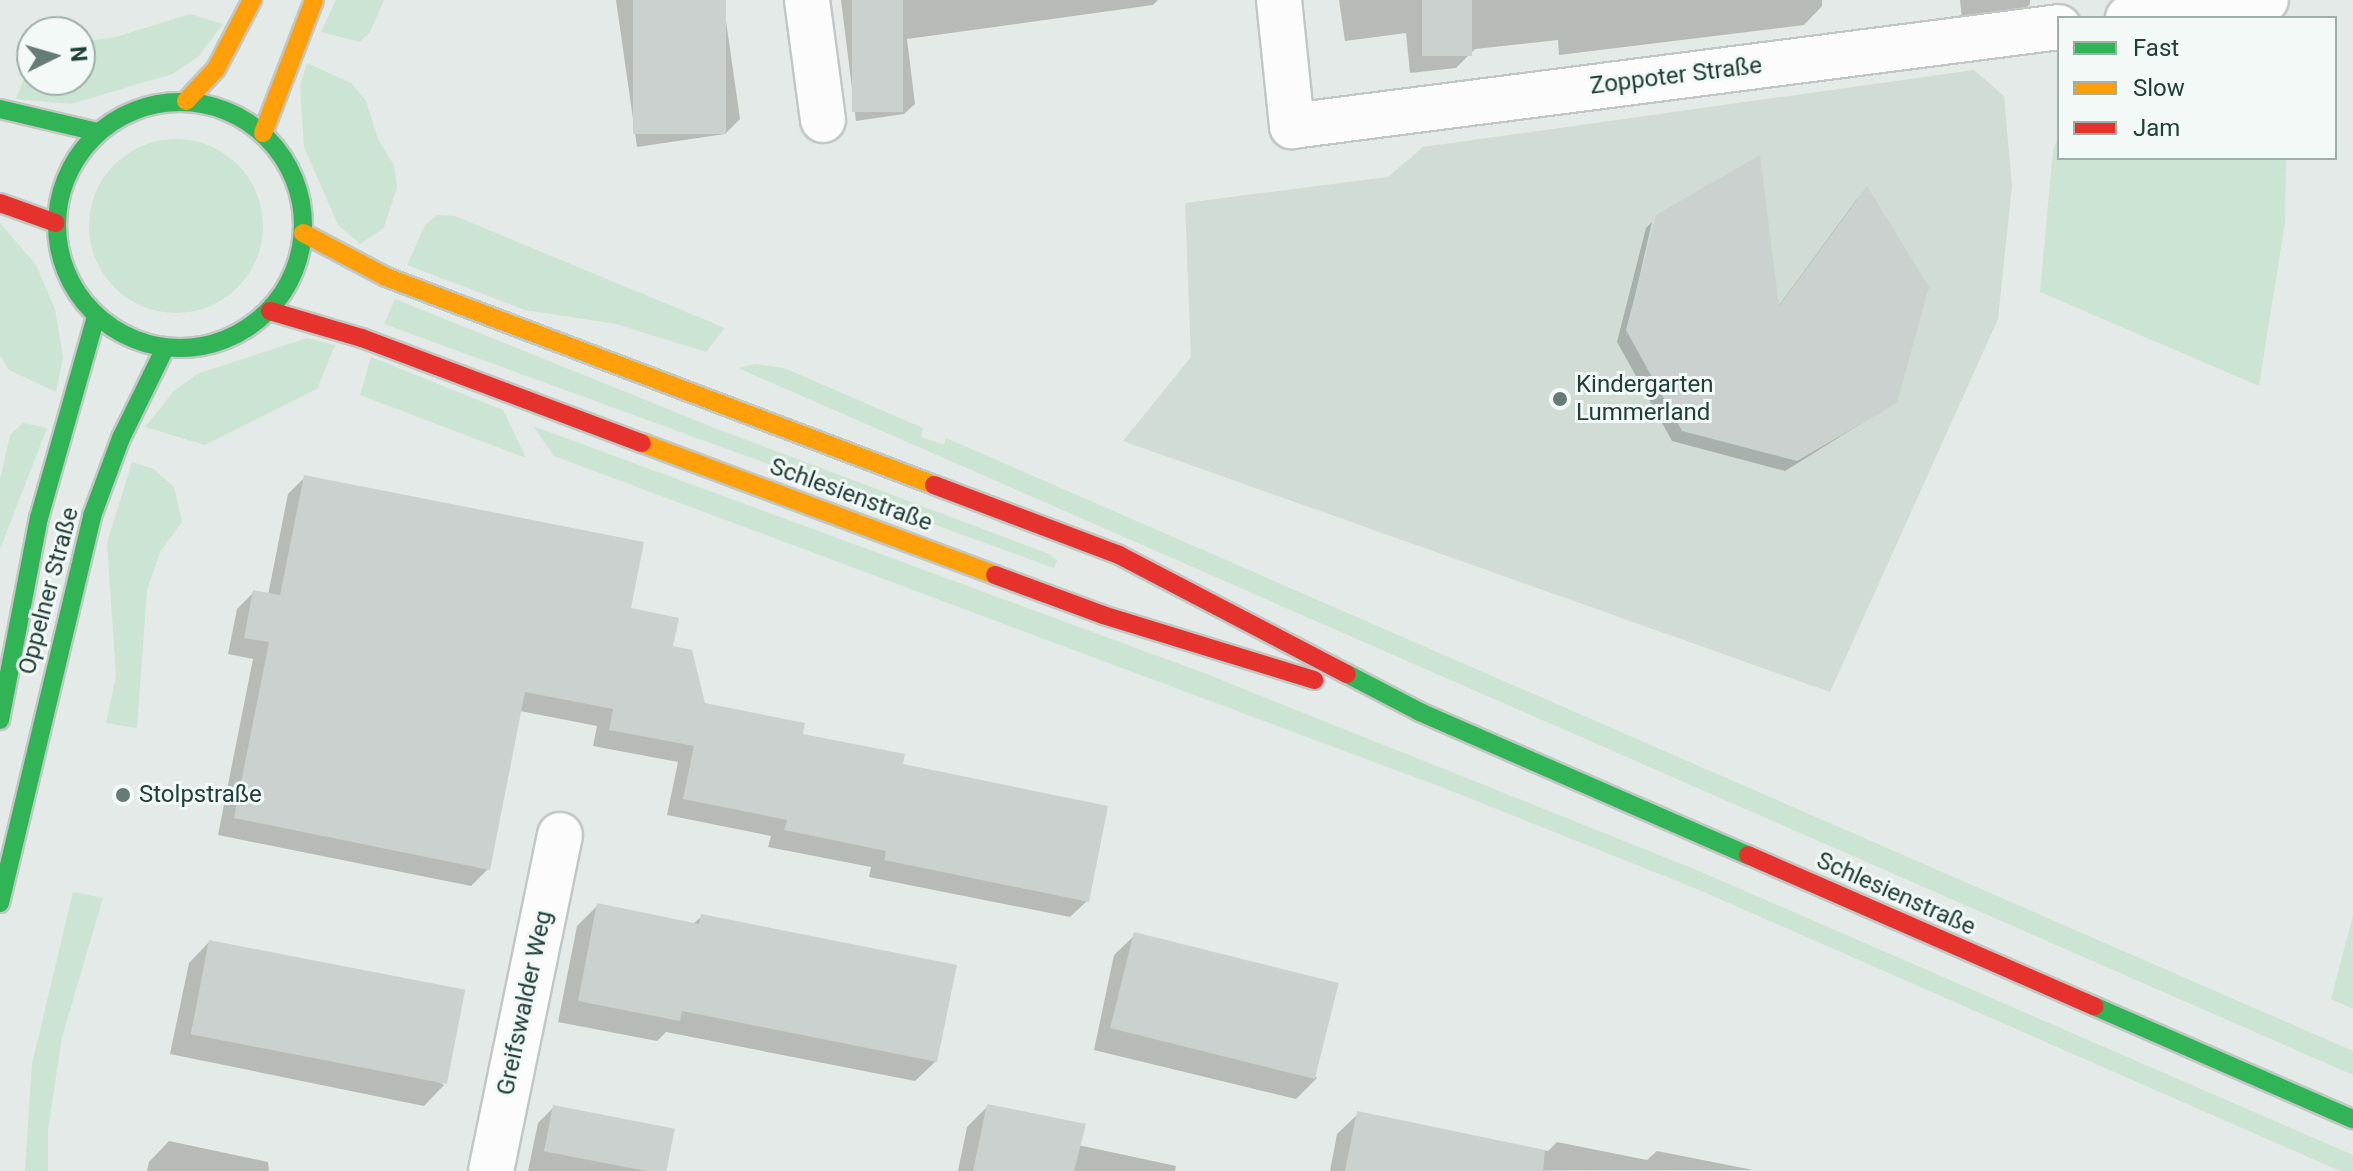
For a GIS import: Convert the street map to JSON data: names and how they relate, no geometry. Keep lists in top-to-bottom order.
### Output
{
  "streets": {
    "street": [
      "Zoppoter Straße",
      "Schlesienstraße",
      "Oppelner Straße",
      "Greifswalder Weg"
    ]
  },
  "crossings": [
    ["Schlesienstraße", "Oppelner Straße"]
  ],
  "places": ["Kindergarten Lummerland", "Stolpstraße"],
  "legend": ["Fast", "Slow", "Jam"],
  "north": "right"
}
